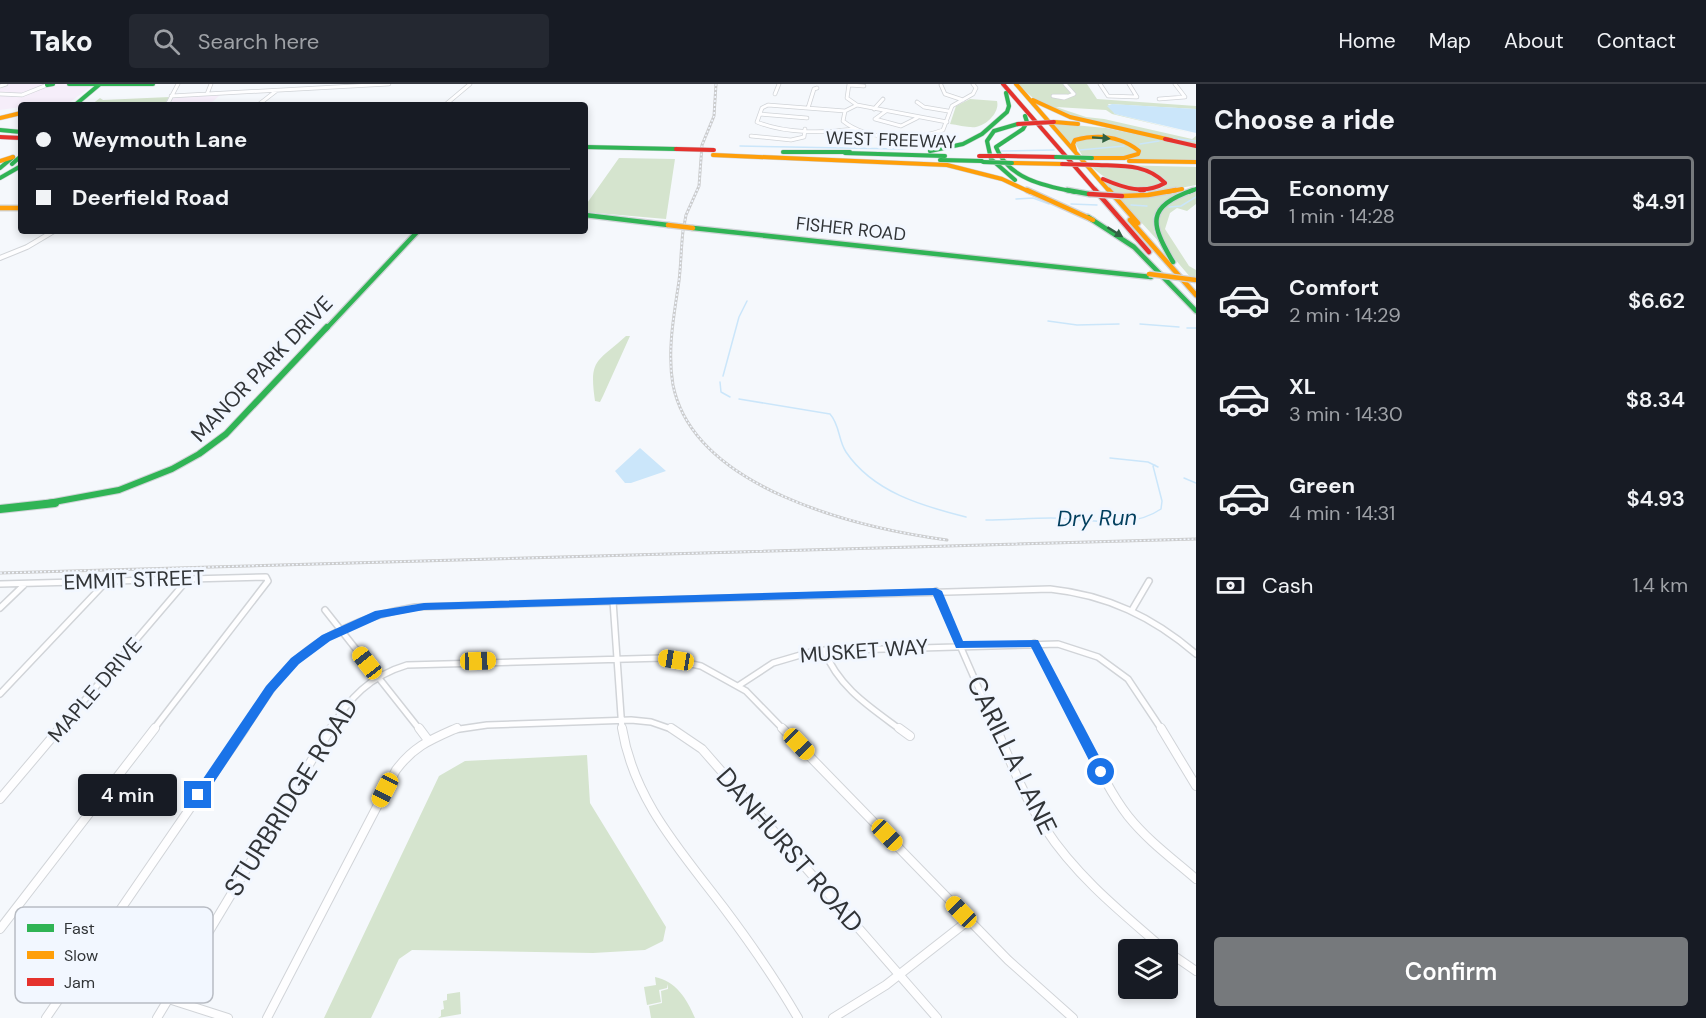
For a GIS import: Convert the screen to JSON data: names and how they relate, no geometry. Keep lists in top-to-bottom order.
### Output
{
  "streets": {
    "main road": ["WEST FREEWAY", "FISHER ROAD", "MANOR PARK DRIVE"],
    "street": [
      "EMMIT STREET",
      "MUSKET WAY",
      "MAPLE DRIVE",
      "CARILLA LANE",
      "STURBRIDGE ROAD",
      "DANHURST ROAD"
    ]
  },
  "crossings": [
    ["EMMIT STREET", "MAPLE DRIVE"],
    ["MUSKET WAY", "CARILLA LANE"],
    ["MUSKET WAY", "STURBRIDGE ROAD"]
  ],
  "water": ["Dry Run"],
  "legend": ["Fast", "Slow", "Jam"],
  "page": {
    "header": "Tako",
    "search": "Search here",
    "nav": [
      "Home",
      "Map",
      "About",
      "Contact"
    ],
    "heading": "Choose a ride",
    "banner": ["Weymouth Lane", "Deerfield Road"],
    "list": [
      {
        "name": "Economy",
        "note": "1 min · 14:28",
        "value": "$4.91"
      },
      {
        "name": "Comfort",
        "note": "2 min · 14:29",
        "value": "$6.62"
      },
      {
        "name": "XL",
        "note": "3 min · 14:30",
        "value": "$8.34"
      },
      {
        "name": "Green",
        "note": "4 min · 14:31",
        "value": "$4.93"
      }
    ],
    "pay": ["Cash", "1.4 km"],
    "bubble": "4 min",
    "buttons": "Confirm"
  }
}
